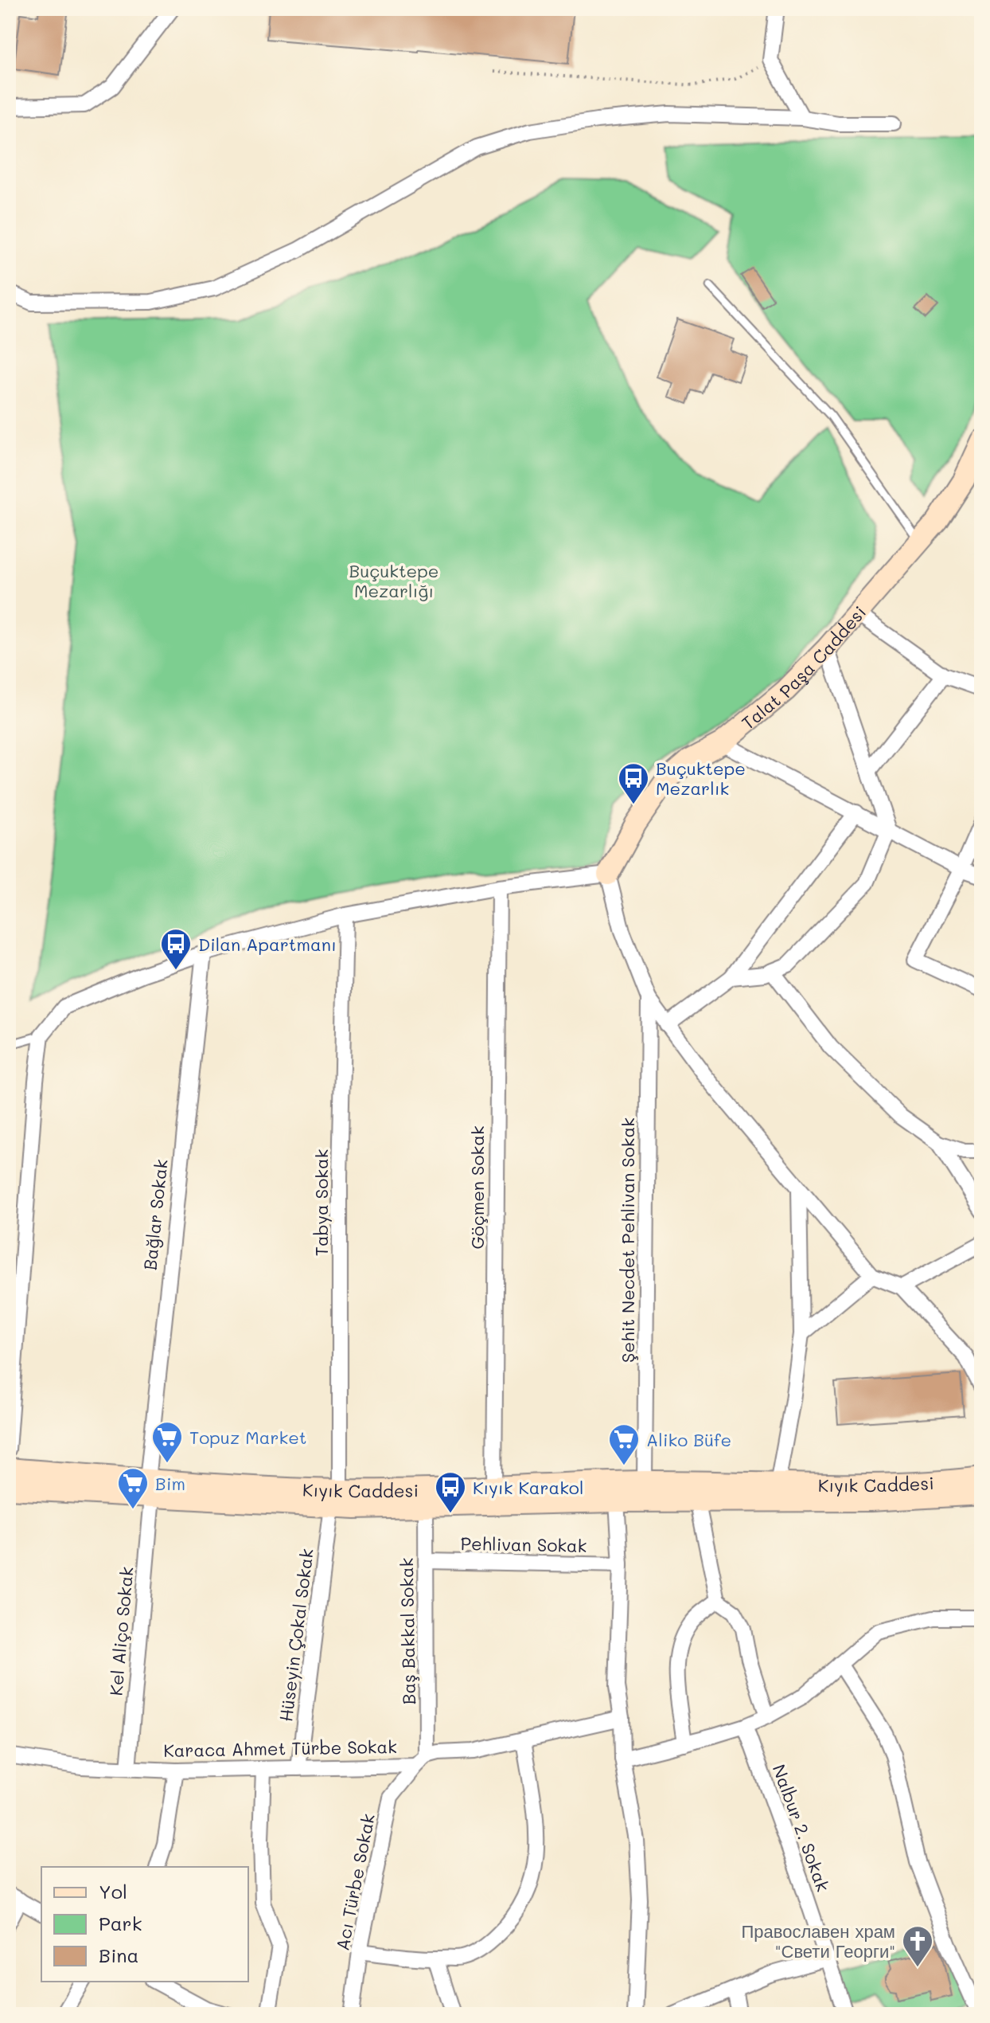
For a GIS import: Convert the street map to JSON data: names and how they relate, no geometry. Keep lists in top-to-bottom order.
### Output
{
  "streets": {
    "main road": ["Talat Paşa Caddesi", "Kıyık Caddesi"],
    "street": [
      "Göçmen Sokak",
      "Tabya Sokak",
      "Bağlar Sokak",
      "Şehit Necdet Pehlivan Sokak",
      "Pehlivan Sokak",
      "Kel Aliço Sokak",
      "Baş Bakkal Sokak",
      "Hüseyin Çokal Sokak",
      "Karaca Ahmet Türbe Sokak",
      "Nalbur 2. Sokak",
      "Acı Türbe Sokak"
    ]
  },
  "crossings": [
    ["Göçmen Sokak", "Kıyık Caddesi"],
    ["Tabya Sokak", "Kıyık Caddesi"],
    ["Tabya Sokak", "Hüseyin Çokal Sokak"],
    ["Bağlar Sokak", "Kıyık Caddesi"],
    ["Bağlar Sokak", "Kel Aliço Sokak"],
    ["Şehit Necdet Pehlivan Sokak", "Kıyık Caddesi"],
    ["Kıyık Caddesi", "Kel Aliço Sokak"],
    ["Kıyık Caddesi", "Baş Bakkal Sokak"],
    ["Kıyık Caddesi", "Hüseyin Çokal Sokak"],
    ["Pehlivan Sokak", "Baş Bakkal Sokak"],
    ["Kel Aliço Sokak", "Karaca Ahmet Türbe Sokak"],
    ["Baş Bakkal Sokak", "Karaca Ahmet Türbe Sokak"],
    ["Baş Bakkal Sokak", "Acı Türbe Sokak"],
    ["Hüseyin Çokal Sokak", "Karaca Ahmet Türbe Sokak"],
    ["Karaca Ahmet Türbe Sokak", "Acı Türbe Sokak"]
  ],
  "parks": ["Buçuktepe Mezarlığı"],
  "places": {
    "bus stop": ["Buçuktepe Mezarlık", "Dilan Apartmanı", "Kıyık Karakol"],
    "supermarket": ["Topuz Market", "Aliko Büfe", "Bim"],
    "church": ["Православен храм \"Свети Георги\""]
  },
  "legend": ["Yol", "Park", "Bina"]
}
